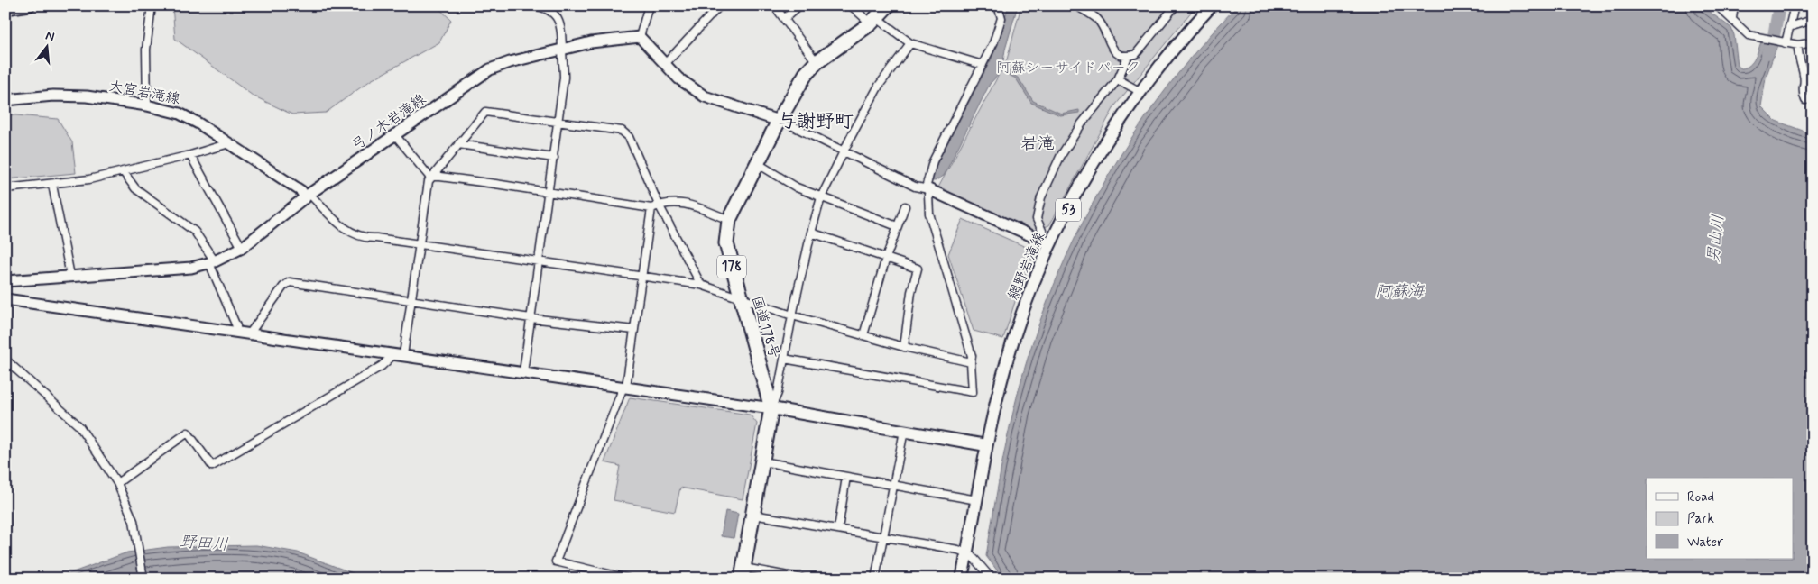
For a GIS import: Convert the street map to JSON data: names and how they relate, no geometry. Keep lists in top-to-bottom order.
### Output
{
  "streets": {
    "highway": ["178", "国道178号"],
    "main road": [
      "大宮岩滝線",
      "弓ノ木岩滝線",
      "53",
      "網野岩滝線"
    ]
  },
  "crossings": [
    ["大宮岩滝線", "弓ノ木岩滝線"]
  ],
  "districts": ["与謝野町", "岩滝"],
  "water": ["男山川", "阿蘇海", "野田川"],
  "parks": ["阿蘇シーサイドパーク"],
  "legend": ["Road", "Park", "Water"],
  "north": "top"
}
